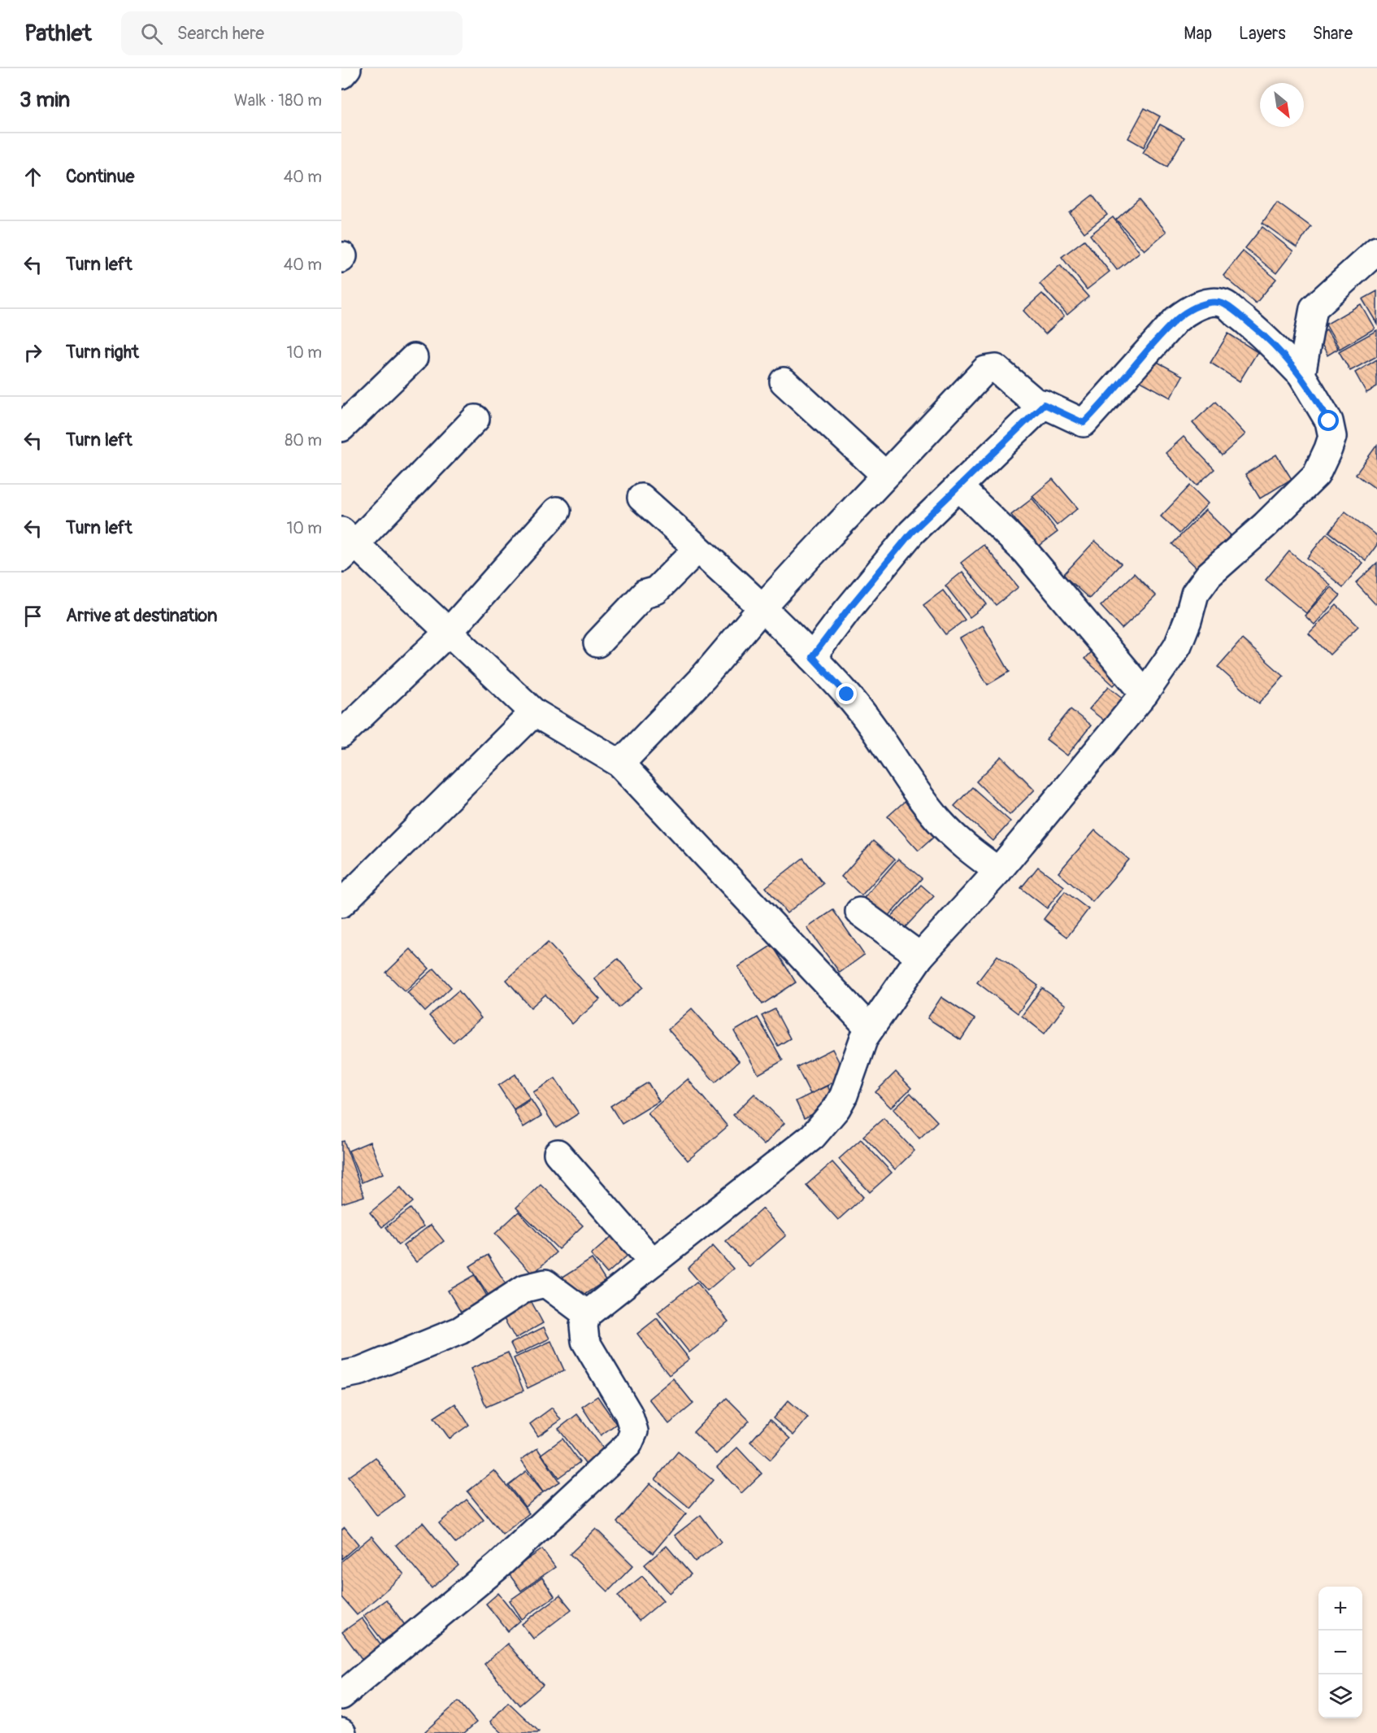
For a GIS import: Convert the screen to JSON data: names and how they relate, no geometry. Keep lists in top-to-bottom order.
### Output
{
  "north": "bottom right",
  "page": {
    "header": "Pathlet",
    "search": "Search here",
    "nav": ["Map", "Layers", "Share"],
    "heading": ["3 min", "Walk · 180 m"],
    "list": [
      ["Continue", "40 m"],
      ["Turn left", "40 m"],
      ["Turn right", "10 m"],
      ["Turn left", "80 m"],
      ["Turn left", "10 m"],
      "Arrive at destination"
    ],
    "map_buttons": ["+", "−"]
  }
}
